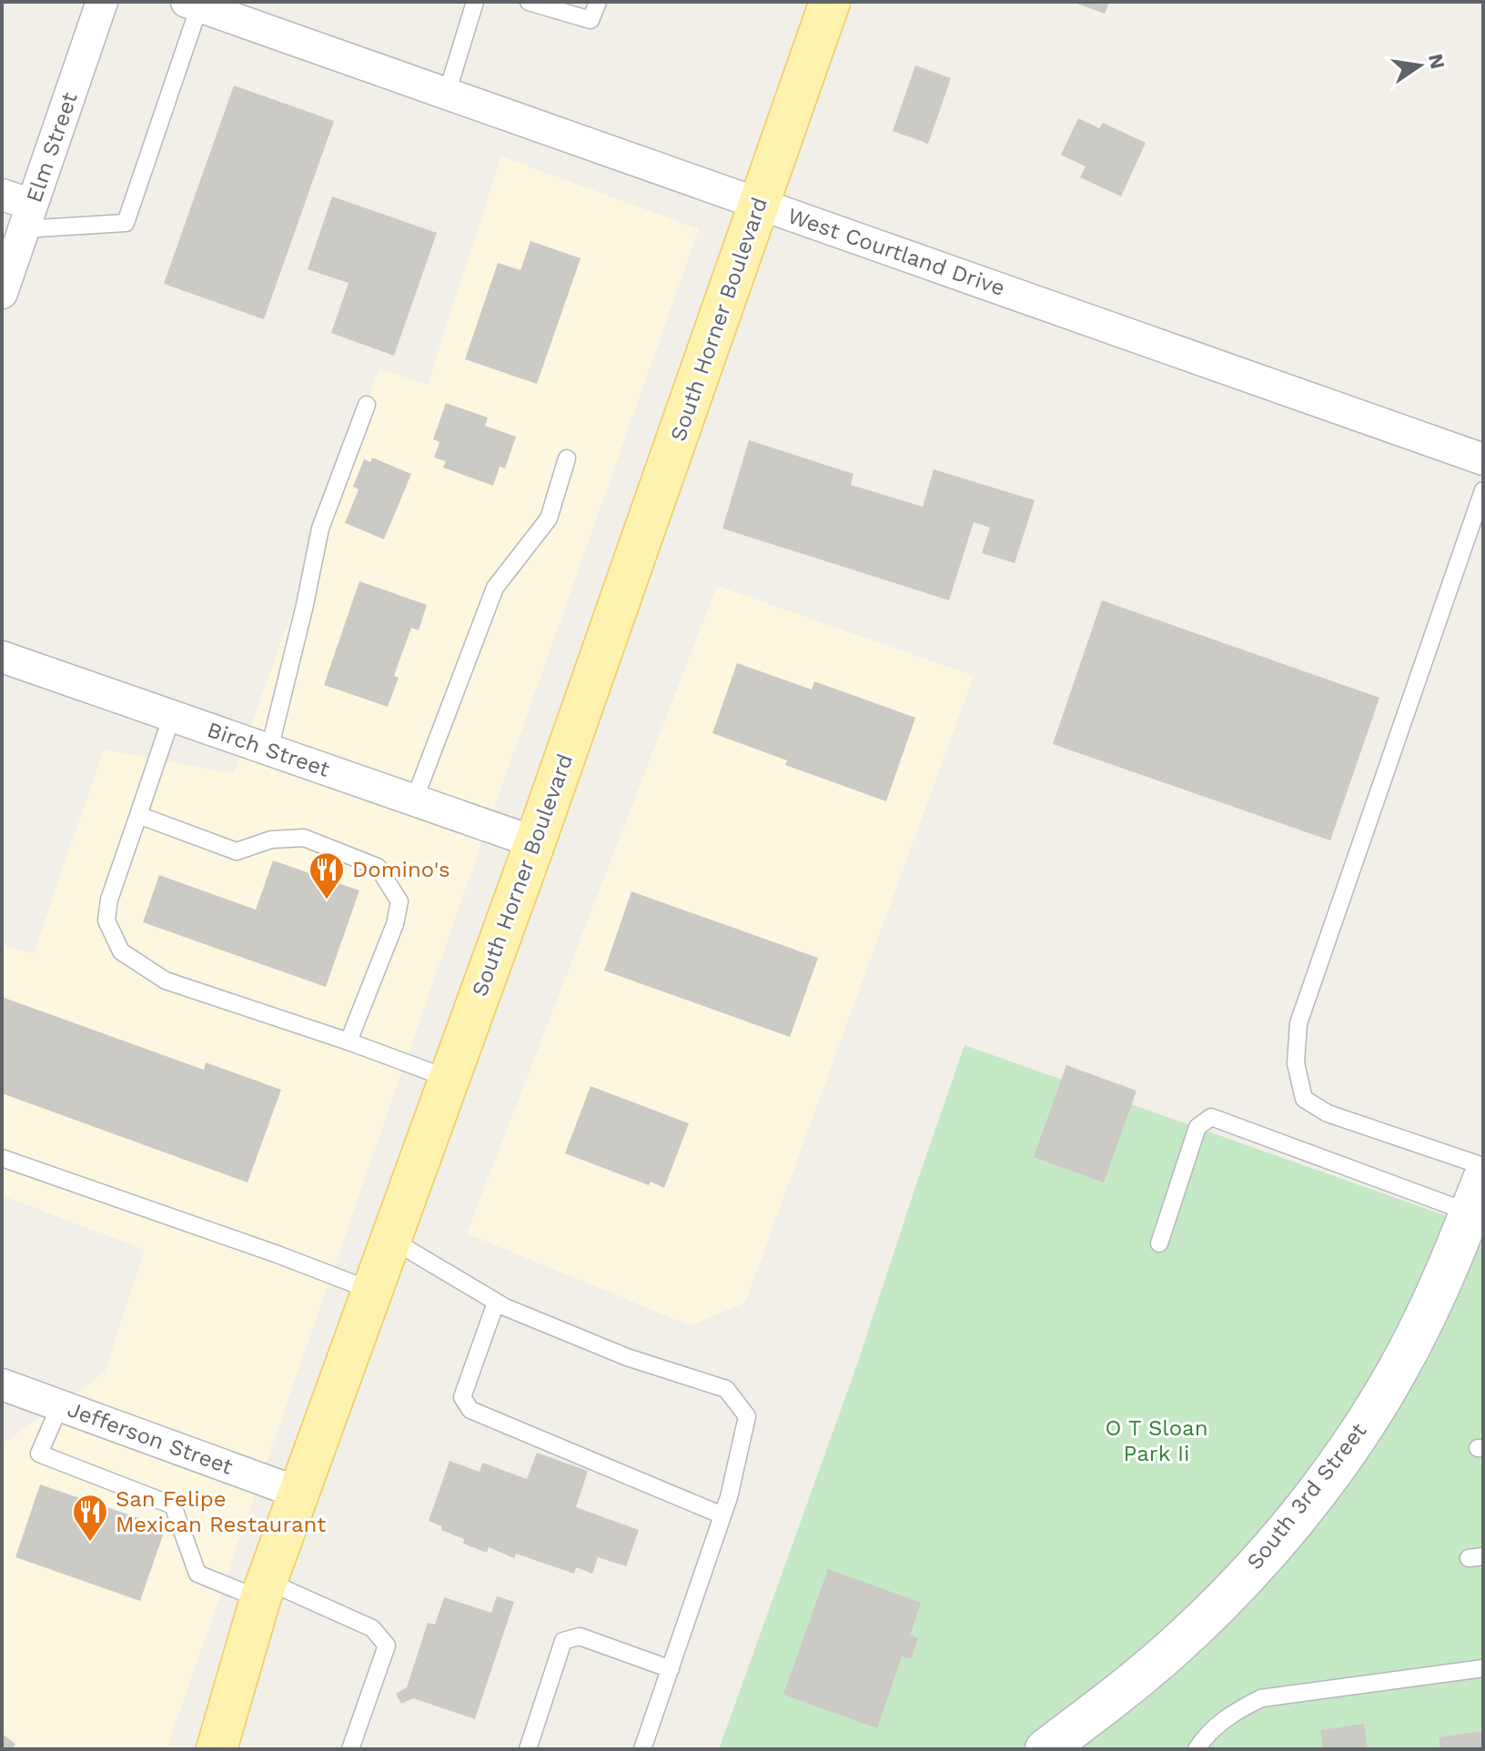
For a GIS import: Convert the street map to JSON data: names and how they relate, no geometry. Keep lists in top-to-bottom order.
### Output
{
  "streets": {
    "main road": ["South Horner Boulevard"],
    "street": [
      "Elm Street",
      "West Courtland Drive",
      "Birch Street",
      "Jefferson Street",
      "South 3rd Street"
    ]
  },
  "crossings": [
    ["West Courtland Drive", "South Horner Boulevard"],
    ["South Horner Boulevard", "Birch Street"],
    ["South Horner Boulevard", "Jefferson Street"]
  ],
  "parks": ["O T Sloan Park Ii"],
  "places": {
    "restaurant": ["Domino's", "San Felipe Mexican Restaurant"]
  },
  "north": "right"
}
